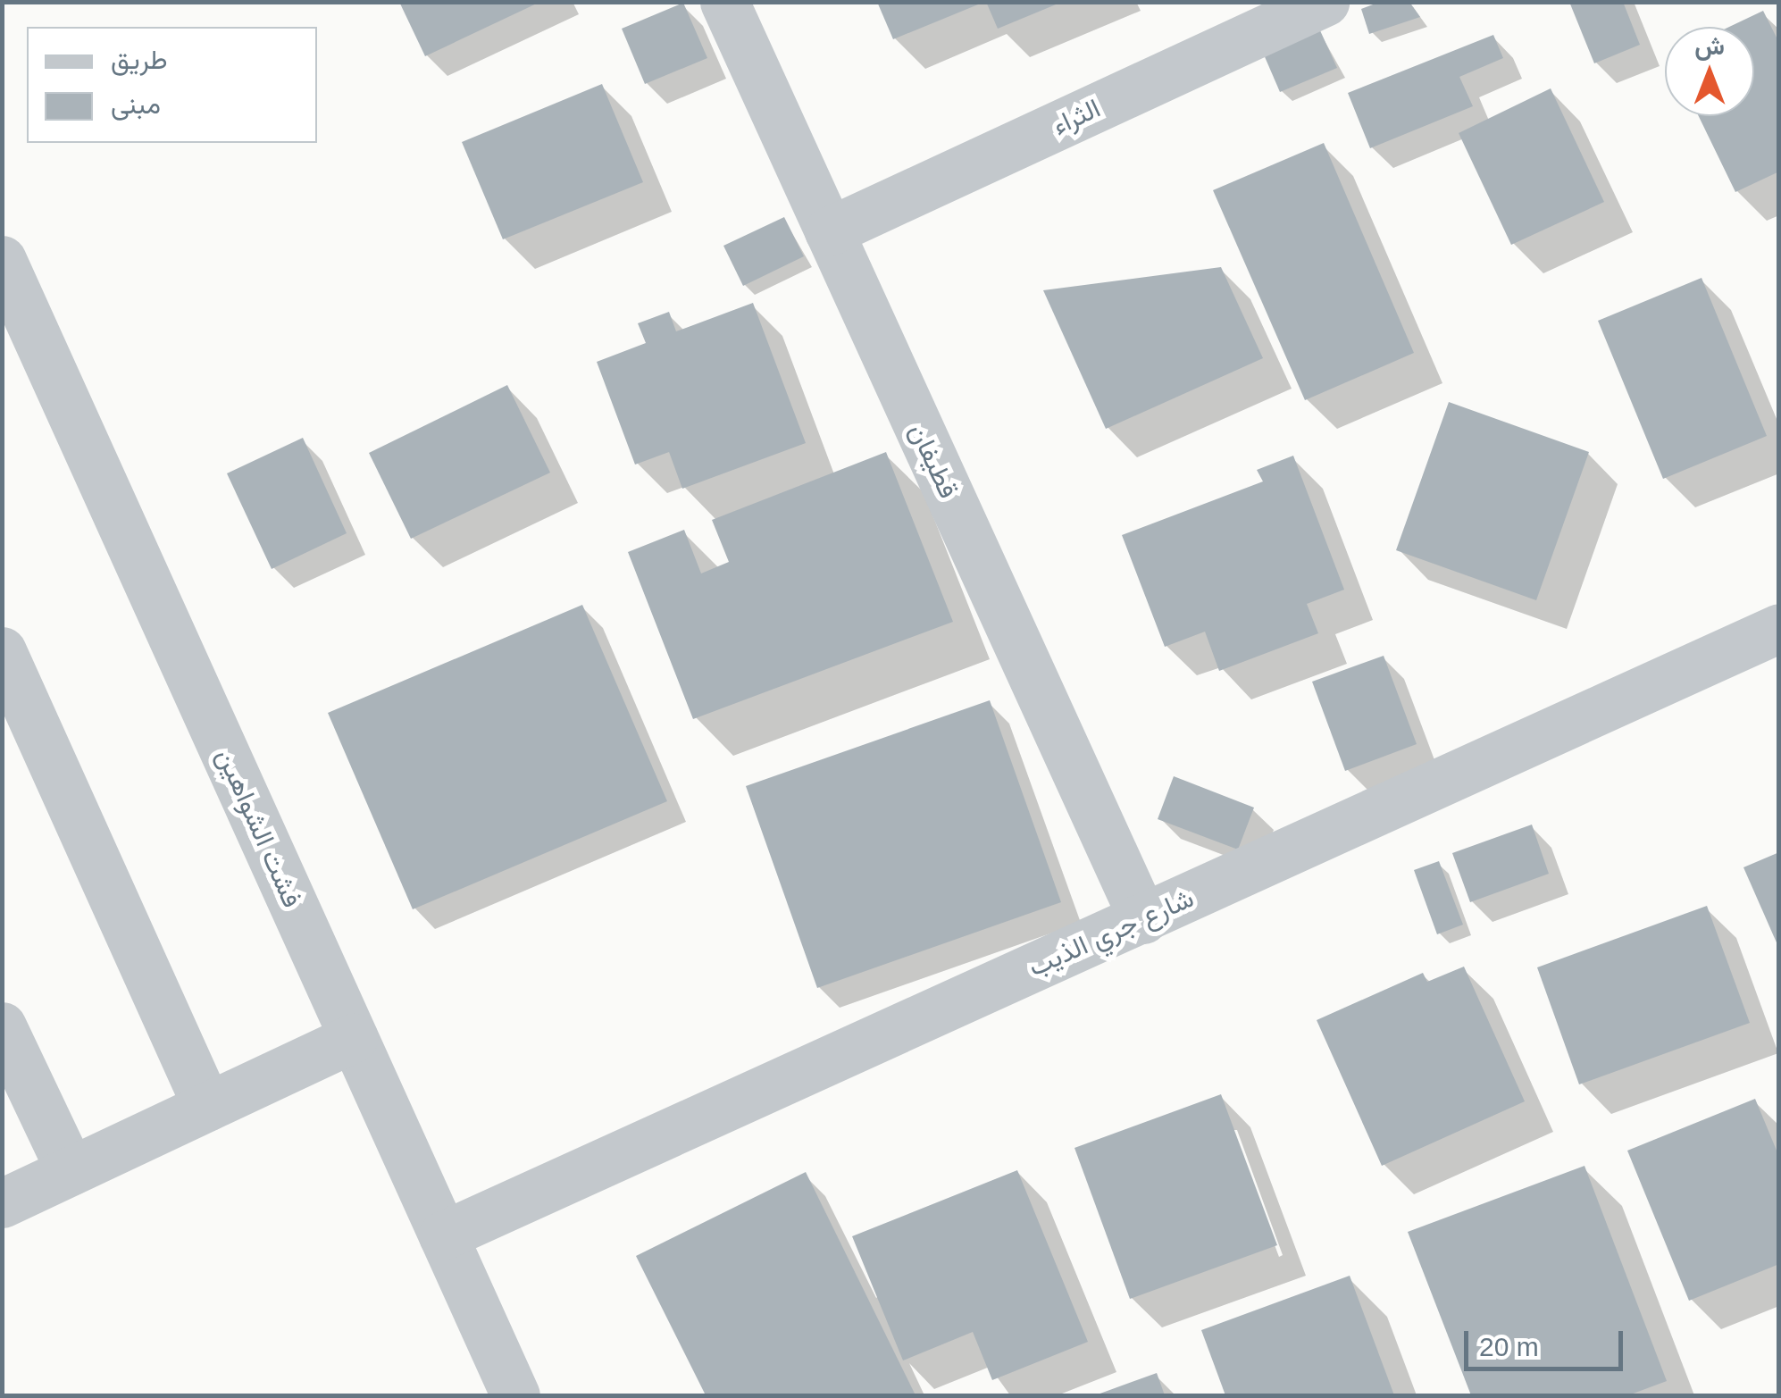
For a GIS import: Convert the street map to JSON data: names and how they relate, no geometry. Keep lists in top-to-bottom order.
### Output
{
  "streets": {
    "street": [
      "الثراء",
      "قطيفان",
      "فشت الشواهين",
      "شارع جري الذيب"
    ]
  },
  "crossings": [
    ["الثراء", "قطيفان"],
    ["قطيفان", "شارع جري الذيب"],
    ["فشت الشواهين", "شارع جري الذيب"]
  ],
  "legend": ["طريق", "مبنى"],
  "scale_bar": "20 m",
  "north": "top"
}
